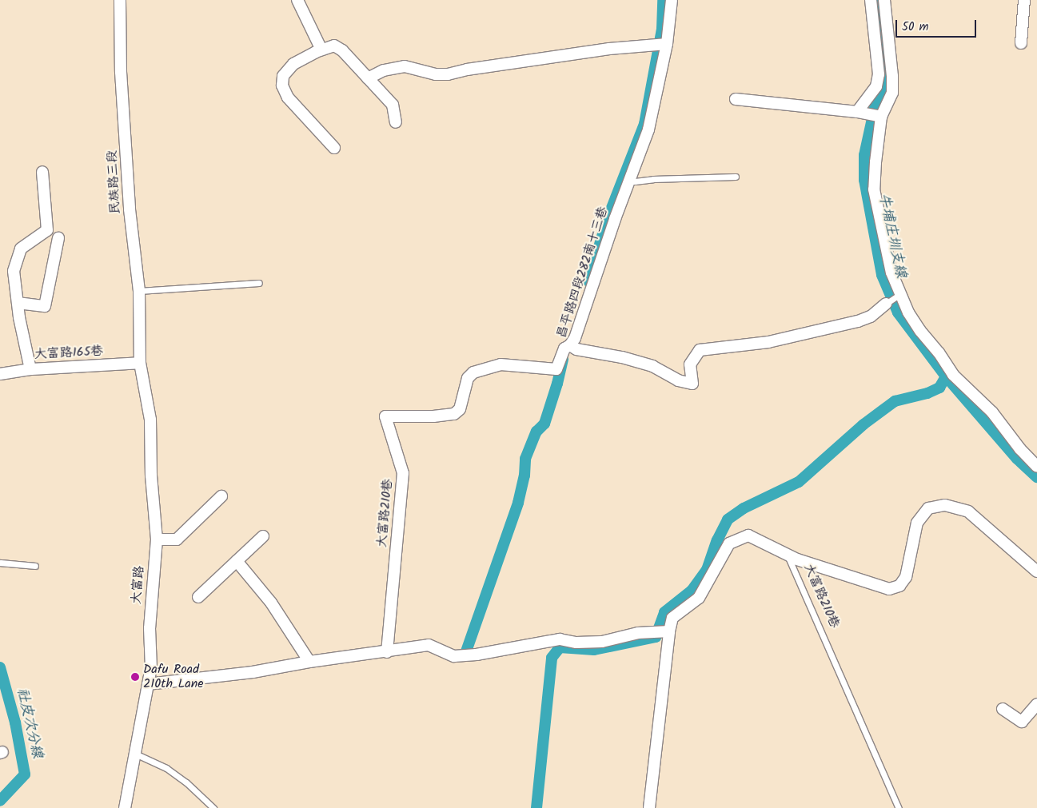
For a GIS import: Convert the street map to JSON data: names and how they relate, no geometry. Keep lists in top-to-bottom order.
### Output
{
  "streets": {
    "street": [
      "民族路三段",
      "昌平路四段282南十三巷",
      "大富路165巷",
      "大富路210巷",
      "大富路"
    ]
  },
  "crossings": [
    ["民族路三段", "大富路165巷"],
    ["民族路三段", "大富路"],
    ["昌平路四段282南十三巷", "大富路210巷"],
    ["大富路165巷", "大富路"]
  ],
  "water": ["牛埔庄圳支線", "社皮次分線"],
  "places": ["Dafu Road 210th Lane"],
  "scale_bar": "50 m"
}
